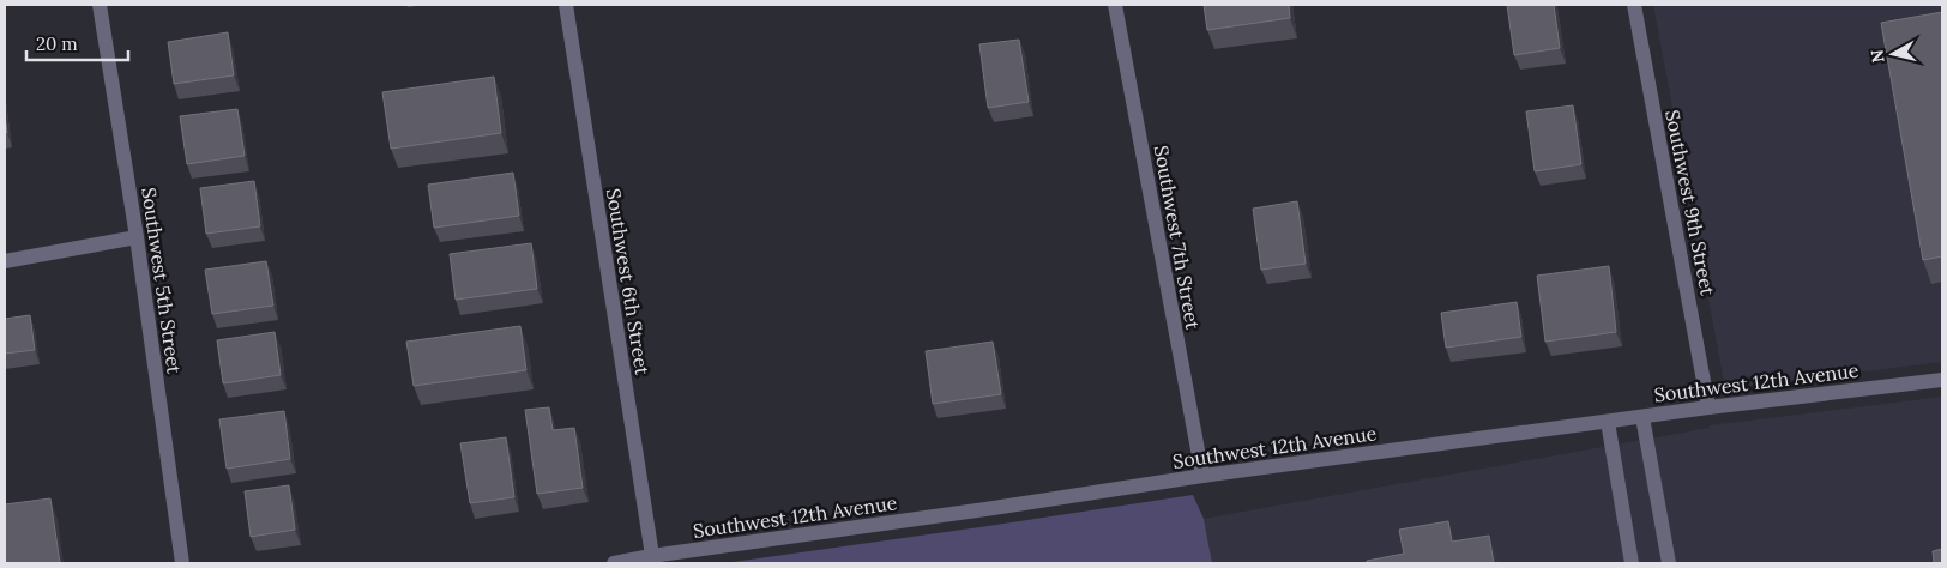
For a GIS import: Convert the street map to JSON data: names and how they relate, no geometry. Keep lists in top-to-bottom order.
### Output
{
  "streets": {
    "street": [
      "Southwest 9th Street",
      "Southwest 7th Street",
      "Southwest 5th Street",
      "Southwest 6th Street",
      "Southwest 12th Avenue"
    ]
  },
  "crossings": [
    ["Southwest 9th Street", "Southwest 12th Avenue"],
    ["Southwest 7th Street", "Southwest 12th Avenue"],
    ["Southwest 6th Street", "Southwest 12th Avenue"]
  ],
  "scale_bar": "20 m",
  "north": "left"
}
